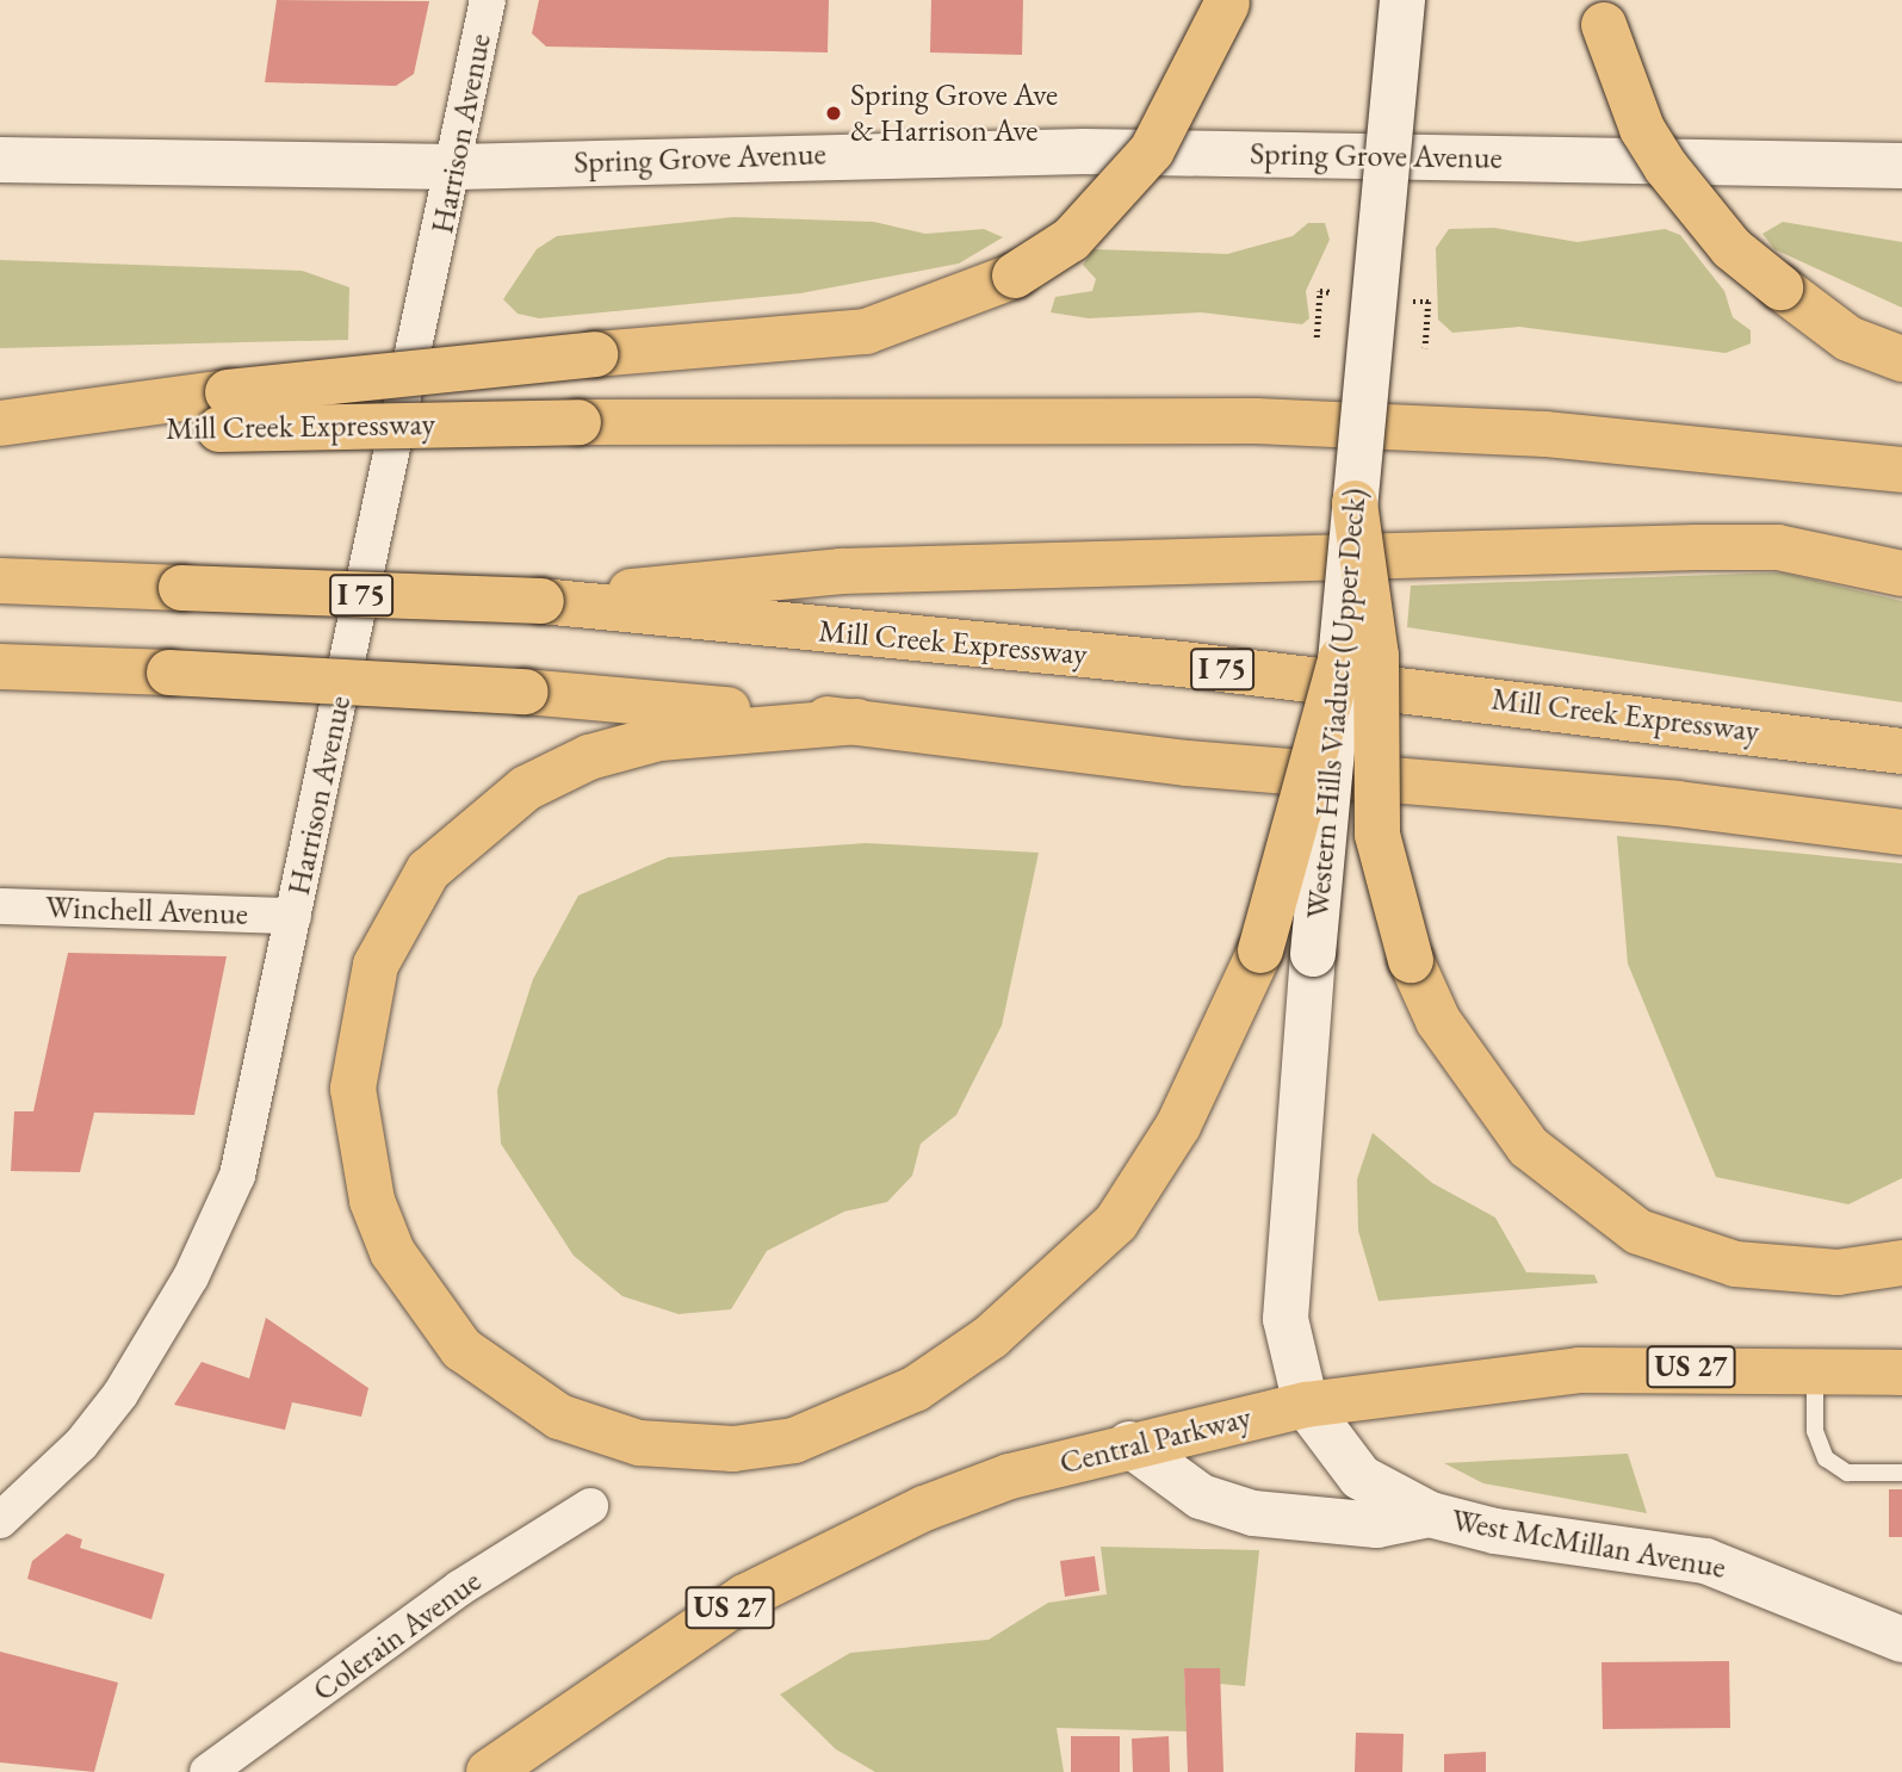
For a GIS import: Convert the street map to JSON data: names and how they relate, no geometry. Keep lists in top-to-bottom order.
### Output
{
  "streets": {
    "main road": [
      "Spring Grove Avenue",
      "Mill Creek Expressway",
      "I 75",
      "Western Hills Viaduct (Upper Deck)",
      "US 27",
      "Central Parkway",
      "West McMillan Avenue"
    ],
    "street": ["Harrison Avenue", "Winchell Avenue", "Colerain Avenue"]
  },
  "crossings": [
    ["Harrison Avenue", "Spring Grove Avenue"],
    ["Harrison Avenue", "Winchell Avenue"],
    ["Western Hills Viaduct (Upper Deck)", "Central Parkway"],
    ["Western Hills Viaduct (Upper Deck)", "West McMillan Avenue"],
    ["Central Parkway", "West McMillan Avenue"]
  ],
  "places": ["Spring Grove Ave & Harrison Ave"]
}
